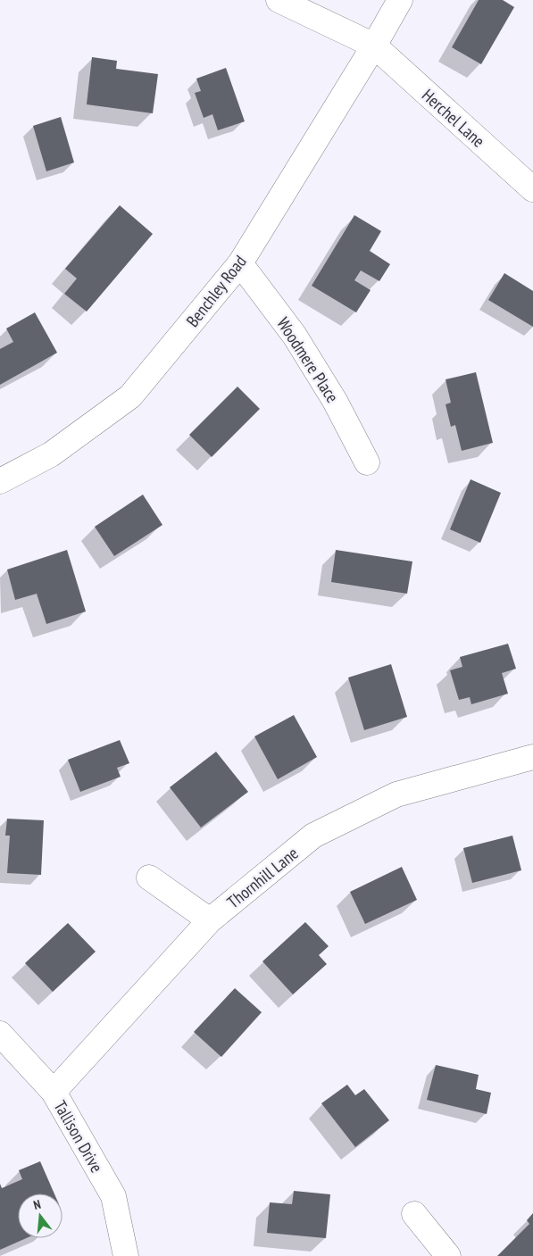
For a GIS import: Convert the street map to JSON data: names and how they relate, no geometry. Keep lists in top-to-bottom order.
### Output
{
  "streets": {
    "street": [
      "Herchel Lane",
      "Benchley Road",
      "Woodmere Place",
      "Thornhill Lane",
      "Tallison Drive"
    ]
  },
  "crossings": [
    ["Herchel Lane", "Benchley Road"],
    ["Benchley Road", "Woodmere Place"],
    ["Thornhill Lane", "Tallison Drive"]
  ],
  "north": "top"
}
